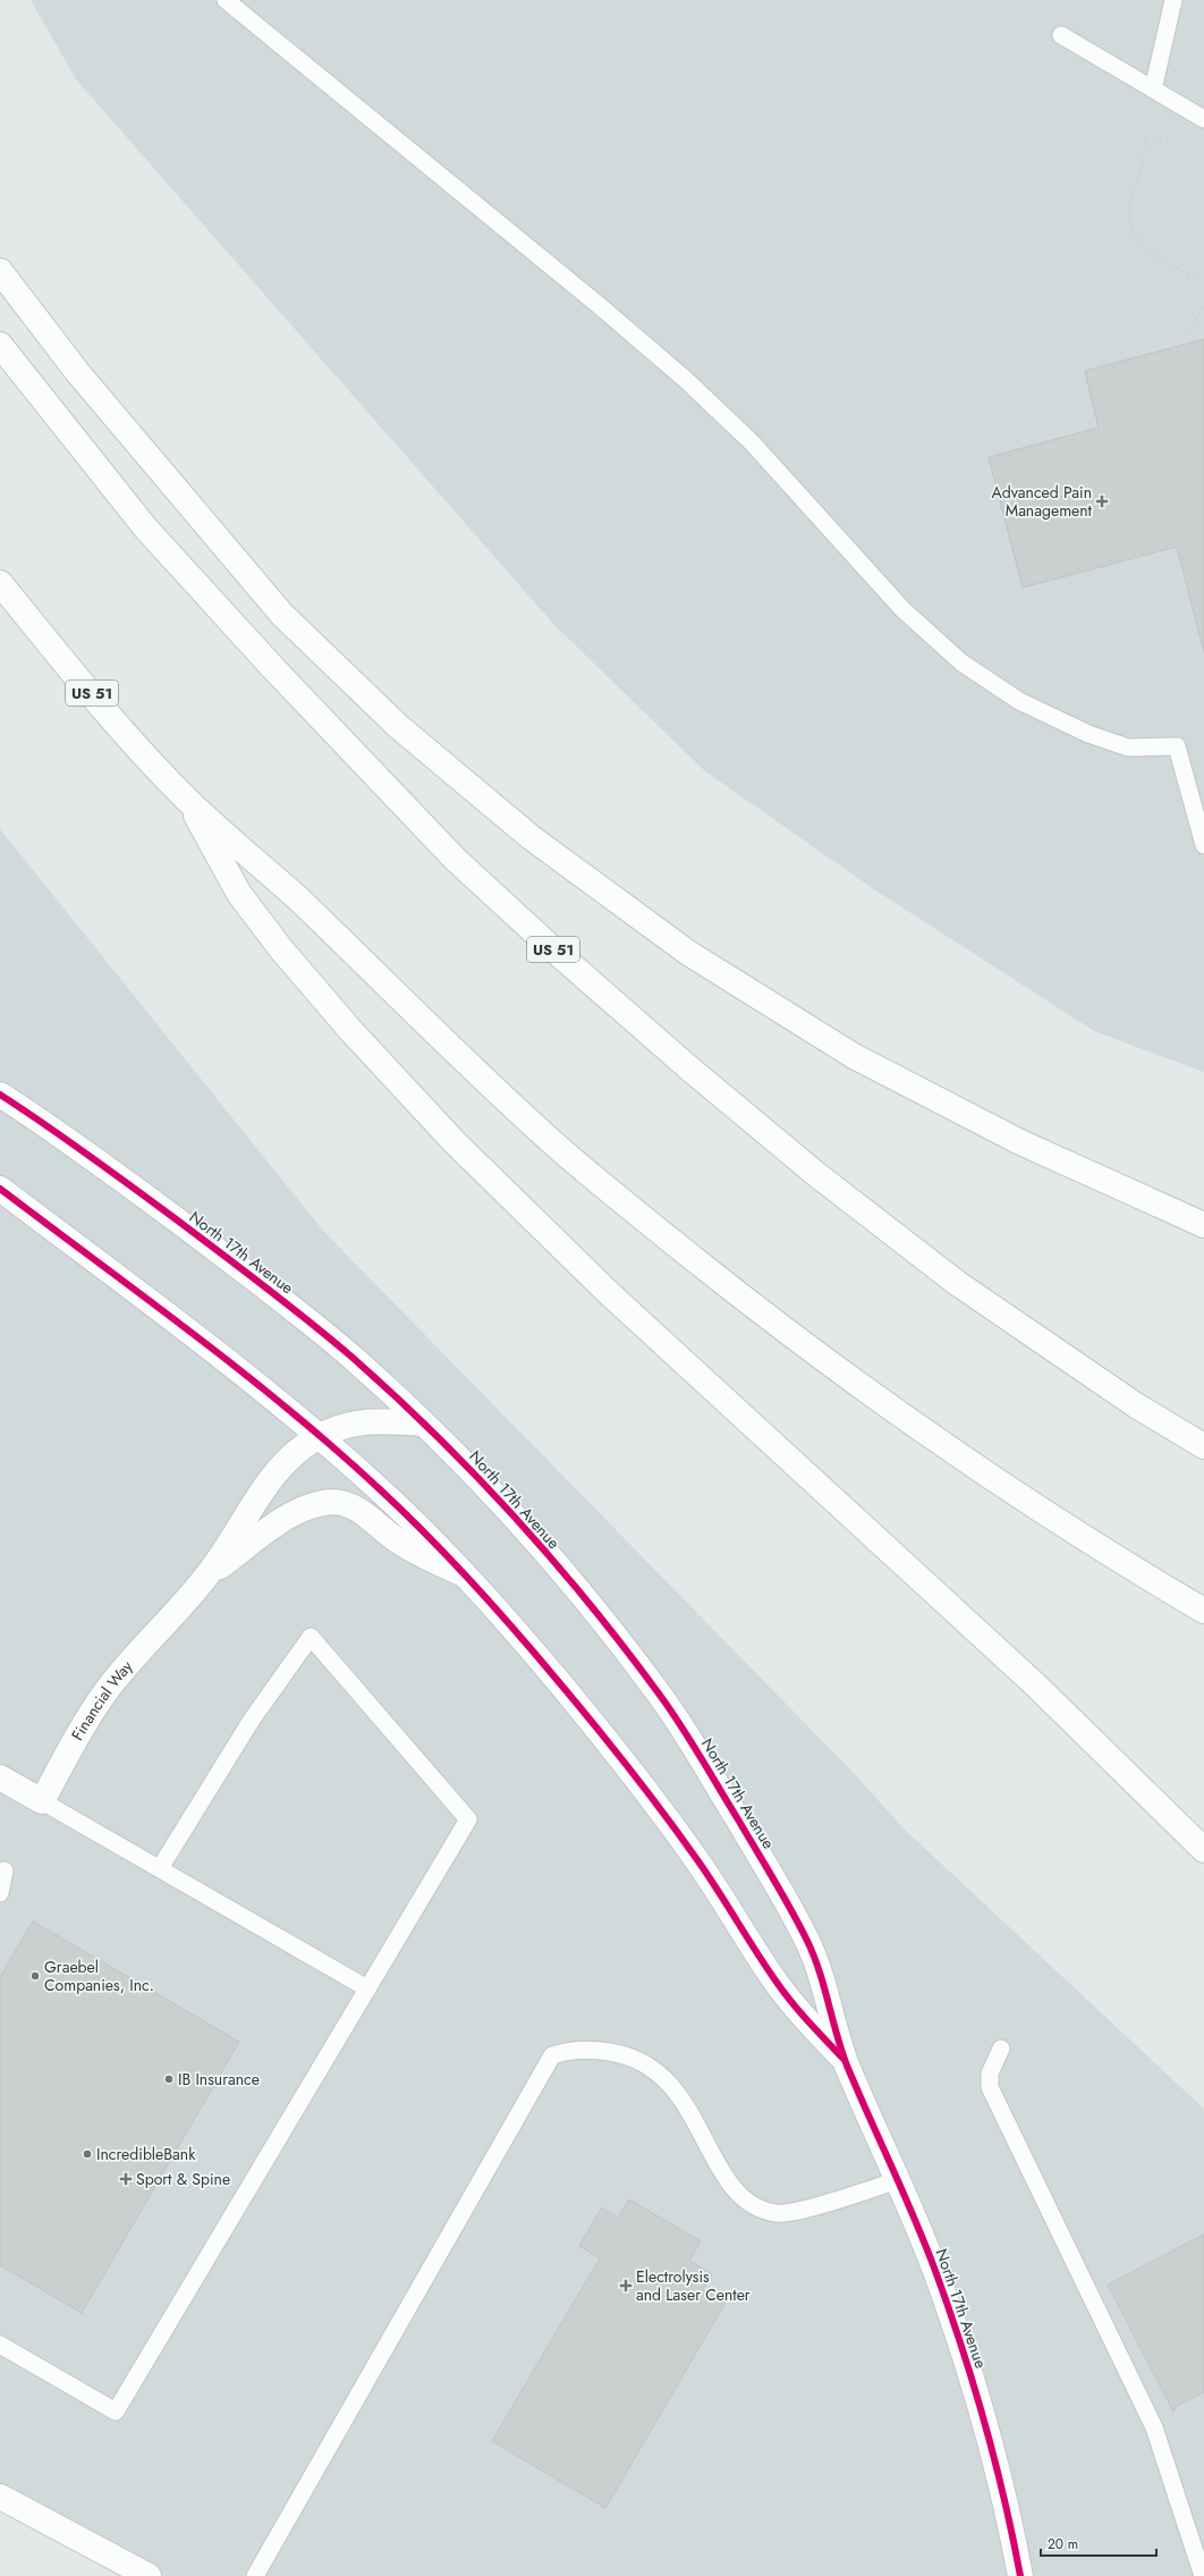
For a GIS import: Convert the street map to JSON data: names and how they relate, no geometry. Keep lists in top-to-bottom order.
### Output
{
  "streets": {
    "main road": ["US 51", "North 17th Avenue", "Financial Way"]
  },
  "crossings": [
    ["North 17th Avenue", "Financial Way"]
  ],
  "places": {
    "health": ["Advanced Pain Management", "Sport & Spine", "Electrolysis and Laser Center"],
    "other": ["Graebel Companies, Inc.", "IB Insurance", "IncredibleBank"]
  },
  "scale_bar": "20 m"
}
